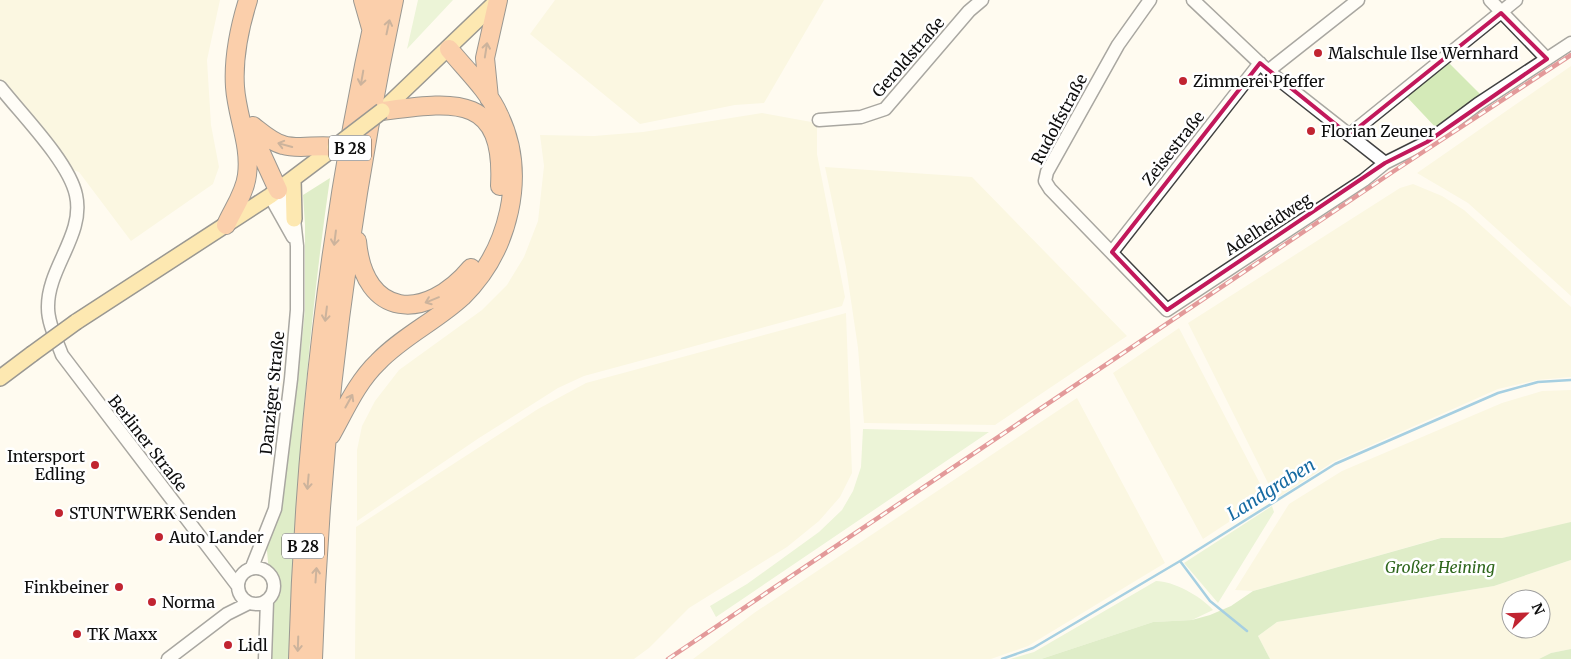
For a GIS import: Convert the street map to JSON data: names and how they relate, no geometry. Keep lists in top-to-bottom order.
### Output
{
  "streets": {
    "highway": ["B 28"],
    "street": [
      "Geroldstraße",
      "Rudolfstraße",
      "Zeisestraße",
      "Adelheidweg",
      "Danziger Straße",
      "Berliner Straße"
    ]
  },
  "crossings": [
    ["Rudolfstraße", "Zeisestraße"],
    ["Rudolfstraße", "Adelheidweg"],
    ["Danziger Straße", "Berliner Straße"]
  ],
  "water": ["Landgraben"],
  "parks": ["Großer Heining"],
  "places": [
    "Malschule Ilse Wernhard",
    "Zimmerei Pfeffer",
    "Florian Zeuner",
    "Intersport Edling",
    "STUNTWERK Senden",
    "Auto Lander",
    "Finkbeiner",
    "Norma",
    "TK Maxx",
    "Lidl"
  ],
  "north": "top right"
}
